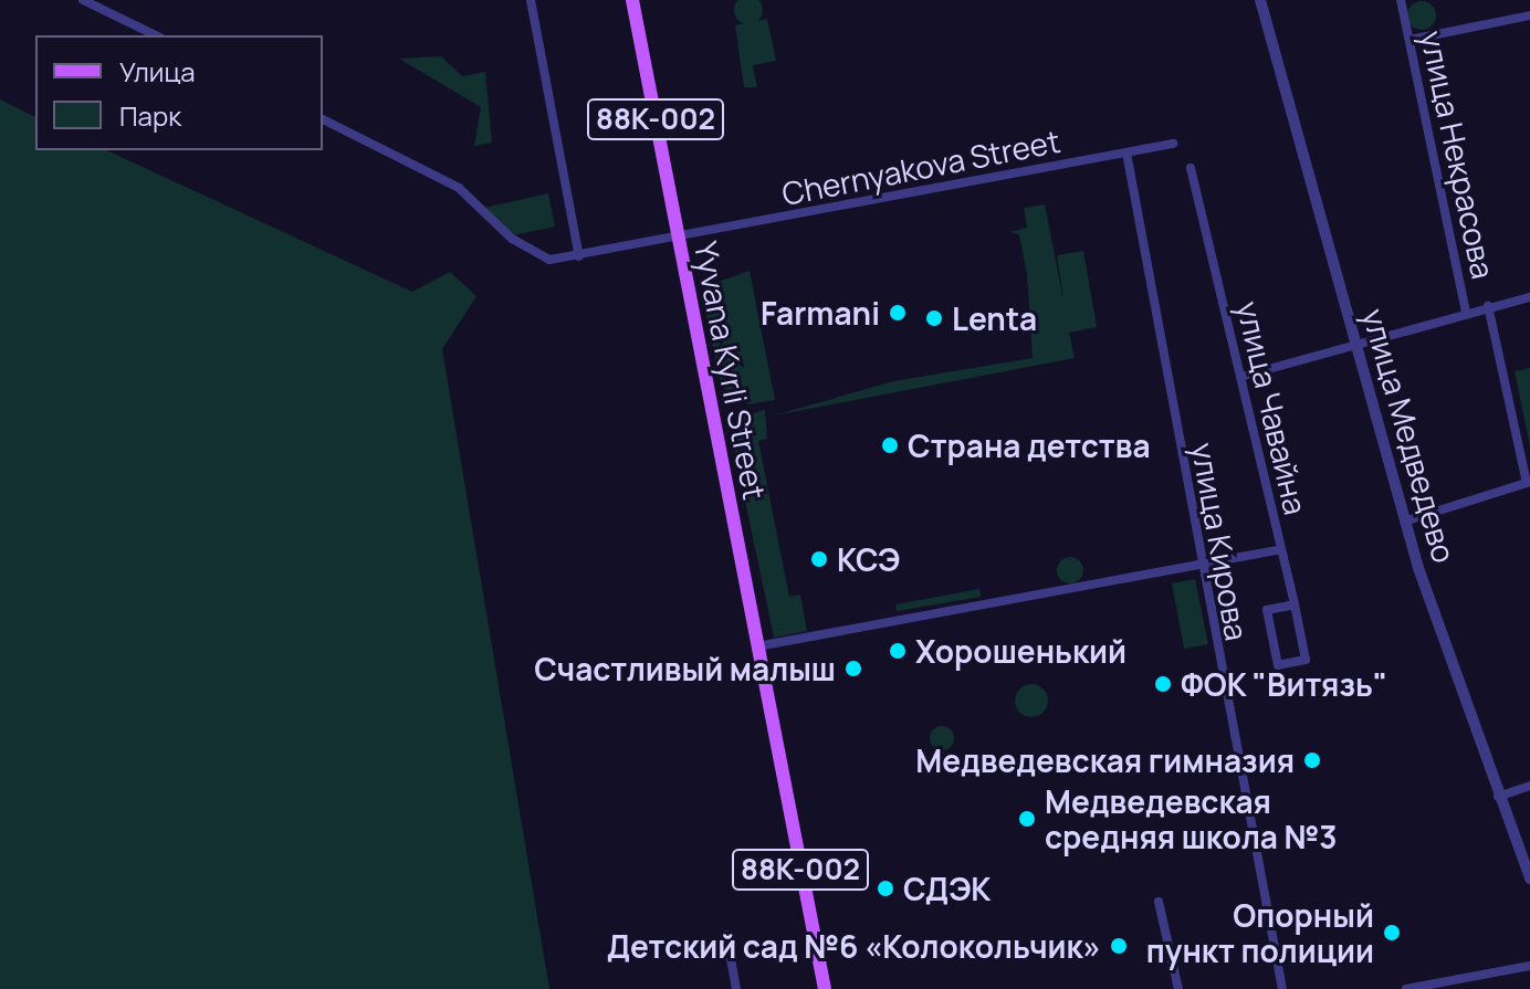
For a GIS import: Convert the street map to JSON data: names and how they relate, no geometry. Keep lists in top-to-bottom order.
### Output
{
  "streets": {
    "main road": ["88К-002", "Yyvana Kyrli Street"],
    "street": [
      "улица Некрасова",
      "Chernyakova Street",
      "улица Чавайна",
      "улица Медведево",
      "улица Кирова"
    ]
  },
  "crossings": [
    ["улица Некрасова", "улица Чавайна"],
    ["улица Некрасова", "улица Медведево"],
    ["Chernyakova Street", "Yyvana Kyrli Street"],
    ["Chernyakova Street", "улица Кирова"]
  ],
  "places": [
    "Farmani",
    "Lenta",
    "Страна детства",
    "КСЭ",
    "Хорошенький",
    "Счастливый малыш",
    "ФОК \"Витязь\"",
    "Медведевская гимназия",
    "Медведевская средняя школа №3",
    "СДЭК",
    "Опорный пункт полиции",
    "Детский сад №6 «Колокольчик»"
  ],
  "legend": ["Улица", "Парк"]
}
